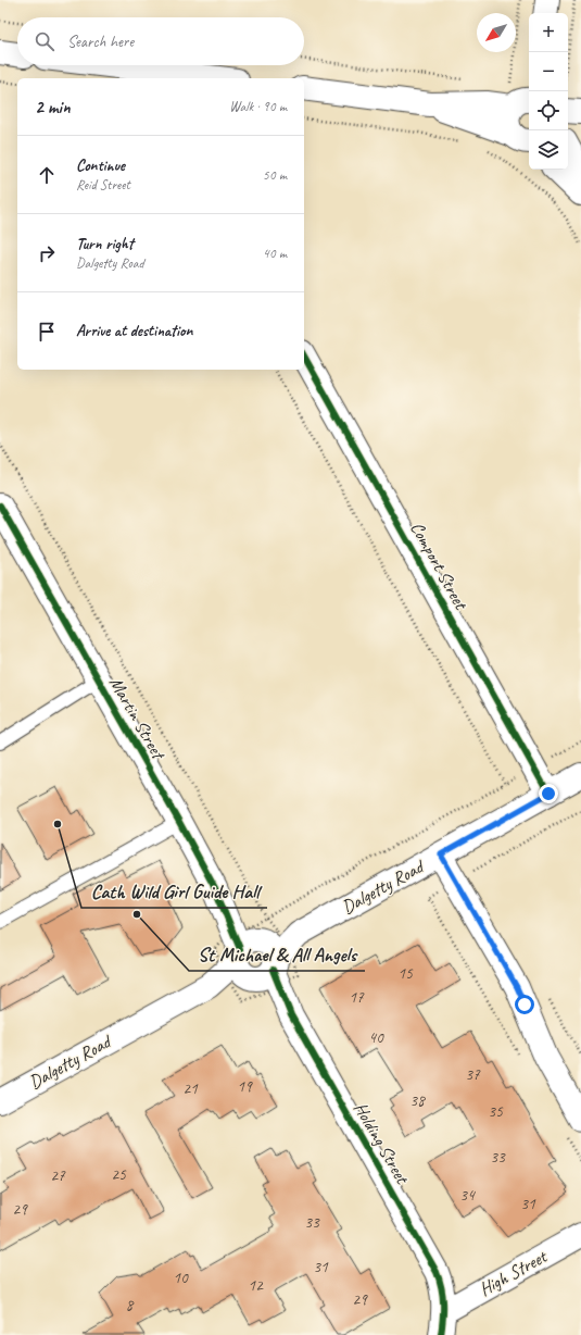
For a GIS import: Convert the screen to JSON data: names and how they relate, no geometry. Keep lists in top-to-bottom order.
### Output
{
  "streets": {
    "street": [
      "Comport Street",
      "Martin Street",
      "Dalgetty Road",
      "Holding Street",
      "High Street"
    ]
  },
  "crossings": [
    ["Comport Street", "Dalgetty Road"],
    ["Martin Street", "Dalgetty Road"],
    ["Martin Street", "Holding Street"],
    ["Dalgetty Road", "Holding Street"],
    ["Holding Street", "High Street"]
  ],
  "places": ["Cath Wild Girl Guide Hall", "St Michael & All Angels"],
  "house_numbers": [
    "15",
    "17",
    "40",
    "37",
    "19",
    "21",
    "38",
    "35",
    "33",
    "25",
    "27",
    "34",
    "31",
    "29",
    "33",
    "31",
    "10",
    "12",
    "29",
    "8"
  ],
  "north": "bottom left",
  "page": {
    "map_buttons": ["+", "−"],
    "search": "Search here",
    "heading": ["2 min", "Walk · 90 m"],
    "list": [
      ["Continue", "Reid Street", "50 m"],
      ["Turn right", "Dalgetty Road", "40 m"],
      "Arrive at destination"
    ]
  }
}
